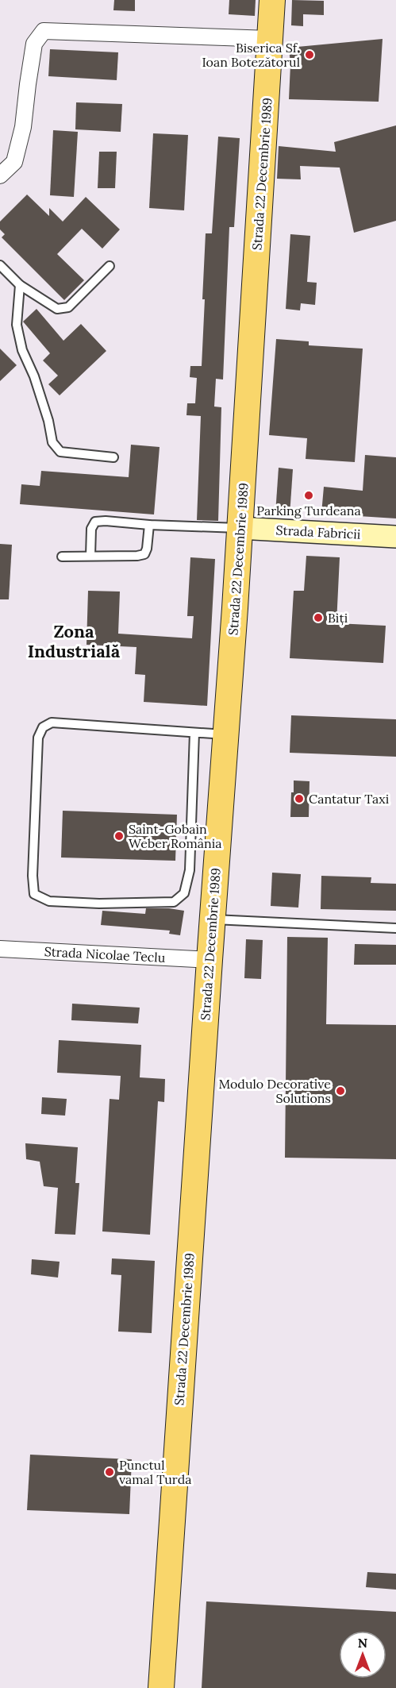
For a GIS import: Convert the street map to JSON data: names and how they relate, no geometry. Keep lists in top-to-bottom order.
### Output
{
  "streets": {
    "main road": ["Strada 22 Decembrie 1989"],
    "street": ["Strada Fabricii", "Strada Nicolae Teclu"]
  },
  "crossings": [
    ["Strada 22 Decembrie 1989", "Strada Fabricii"],
    ["Strada 22 Decembrie 1989", "Strada Nicolae Teclu"]
  ],
  "districts": ["Zona Industrială"],
  "places": [
    "Biserica Sf. Ioan Botezătorul",
    "Parking Turdeana",
    "Biți",
    "Cantatur Taxi",
    "Saint-Gobain Weber România",
    "Modulo Decorative Solutions",
    "Punctul vamal Turda"
  ],
  "north": "top"
}
